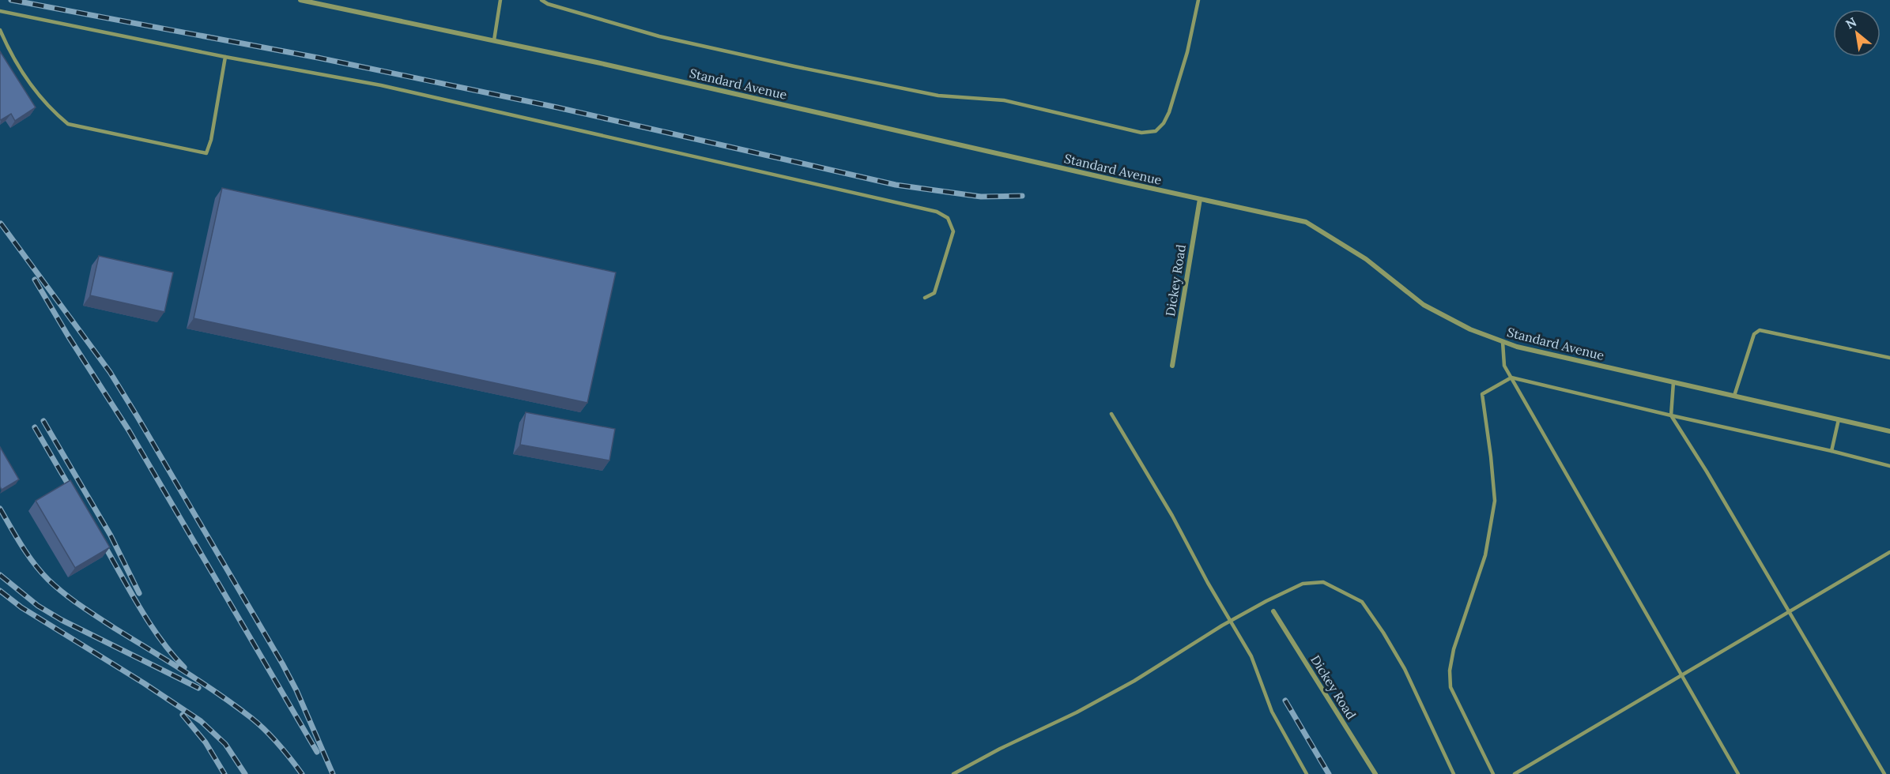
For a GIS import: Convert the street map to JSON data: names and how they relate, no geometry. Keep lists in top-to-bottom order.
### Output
{
  "streets": {
    "street": ["Standard Avenue", "Dickey Road"]
  },
  "crossings": [
    ["Standard Avenue", "Dickey Road"]
  ],
  "north": "top left"
}
